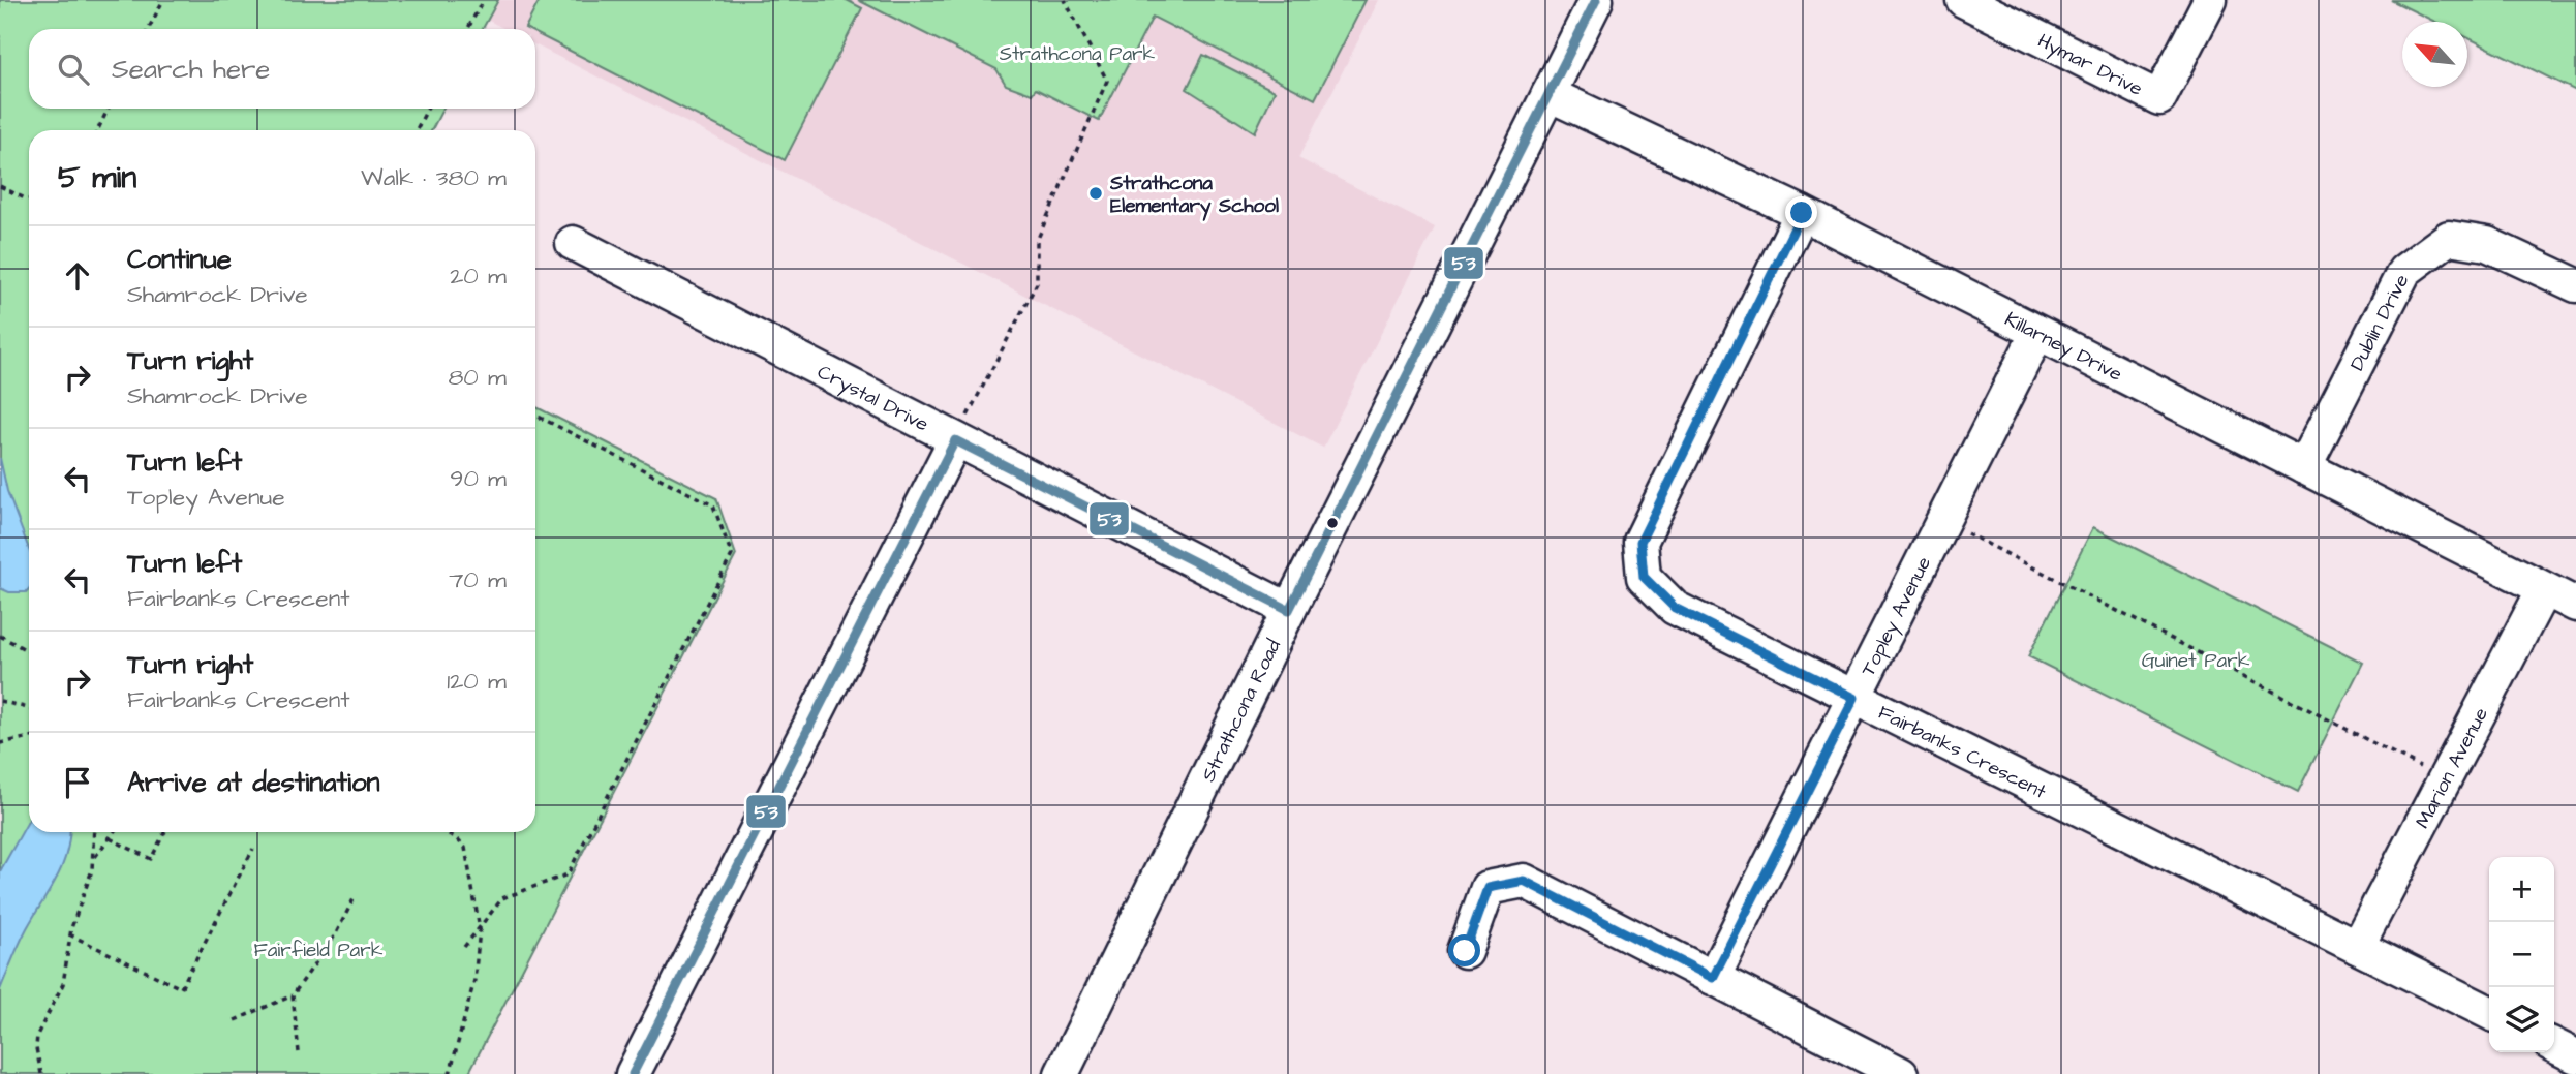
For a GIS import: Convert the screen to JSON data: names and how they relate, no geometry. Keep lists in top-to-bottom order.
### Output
{
  "streets": {
    "street": [
      "Hymar Drive",
      "Dublin Drive",
      "Killarney Drive",
      "Crystal Drive",
      "Topley Avenue",
      "Strathcona Road",
      "Fairbanks Crescent",
      "Marion Avenue"
    ]
  },
  "crossings": [
    ["Dublin Drive", "Killarney Drive"],
    ["Killarney Drive", "Topley Avenue"],
    ["Killarney Drive", "Strathcona Road"],
    ["Killarney Drive", "Fairbanks Crescent"],
    ["Killarney Drive", "Marion Avenue"],
    ["Crystal Drive", "Strathcona Road"],
    ["Topley Avenue", "Fairbanks Crescent"],
    ["Fairbanks Crescent", "Marion Avenue"]
  ],
  "parks": ["Strathcona Park", "Guinet Park", "Fairfield Park"],
  "places": ["Strathcona Elementary School"],
  "lines": ["transit line 53"],
  "north": "top left",
  "page": {
    "search": "Search here",
    "heading": ["5 min", "Walk · 380 m"],
    "list": [
      ["Continue", "Shamrock Drive", "20 m"],
      ["Turn right", "Shamrock Drive", "80 m"],
      ["Turn left", "Topley Avenue", "90 m"],
      ["Turn left", "Fairbanks Crescent", "70 m"],
      ["Turn right", "Fairbanks Crescent", "120 m"],
      "Arrive at destination"
    ],
    "map_buttons": ["+", "−"]
  }
}
